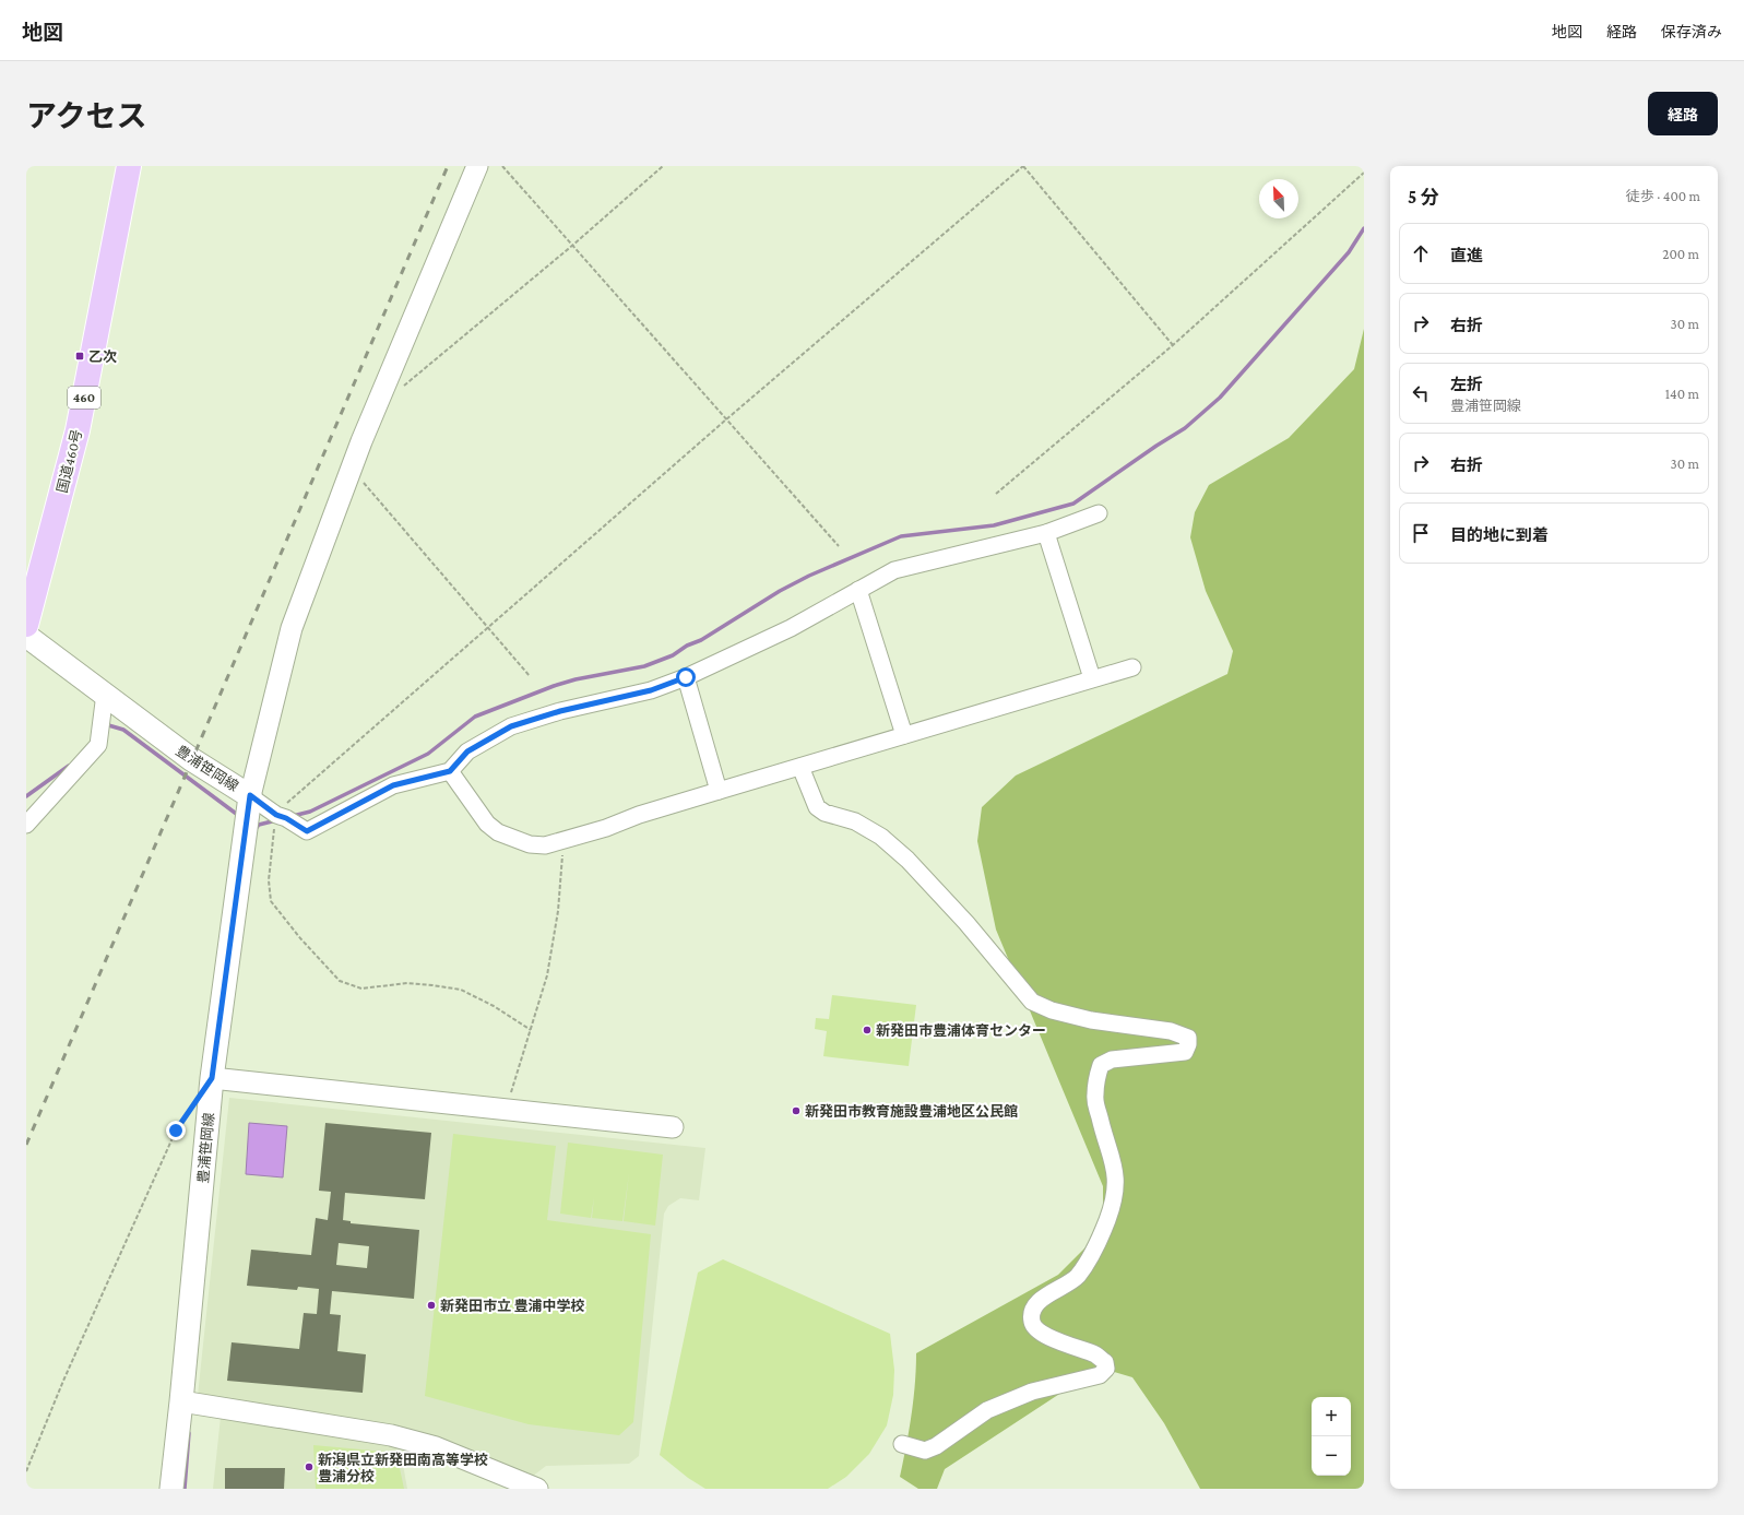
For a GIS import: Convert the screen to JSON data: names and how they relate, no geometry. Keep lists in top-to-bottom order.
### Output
{
  "streets": {
    "highway": ["460", "国道460号"],
    "main road": ["豊浦笹岡線"]
  },
  "places": {
    "transit": ["乙次"],
    "other": [
      "新発田市豊浦体育センター",
      "新発田市教育施設豊浦地区公民館",
      "新発田市立 豊浦中学校",
      "新潟県立新発田南高等学校 豊浦分校"
    ]
  },
  "north": "top left",
  "page": {
    "header": "地図",
    "nav": ["地図", "経路", "保存済み"],
    "title": "アクセス",
    "buttons": "経路",
    "heading": ["5 分", "徒歩 · 400 m"],
    "list": [
      ["直進", "200 m"],
      ["右折", "30 m"],
      ["左折", "豊浦笹岡線", "140 m"],
      ["右折", "30 m"],
      "目的地に到着"
    ],
    "map_buttons": ["+", "−"]
  }
}
